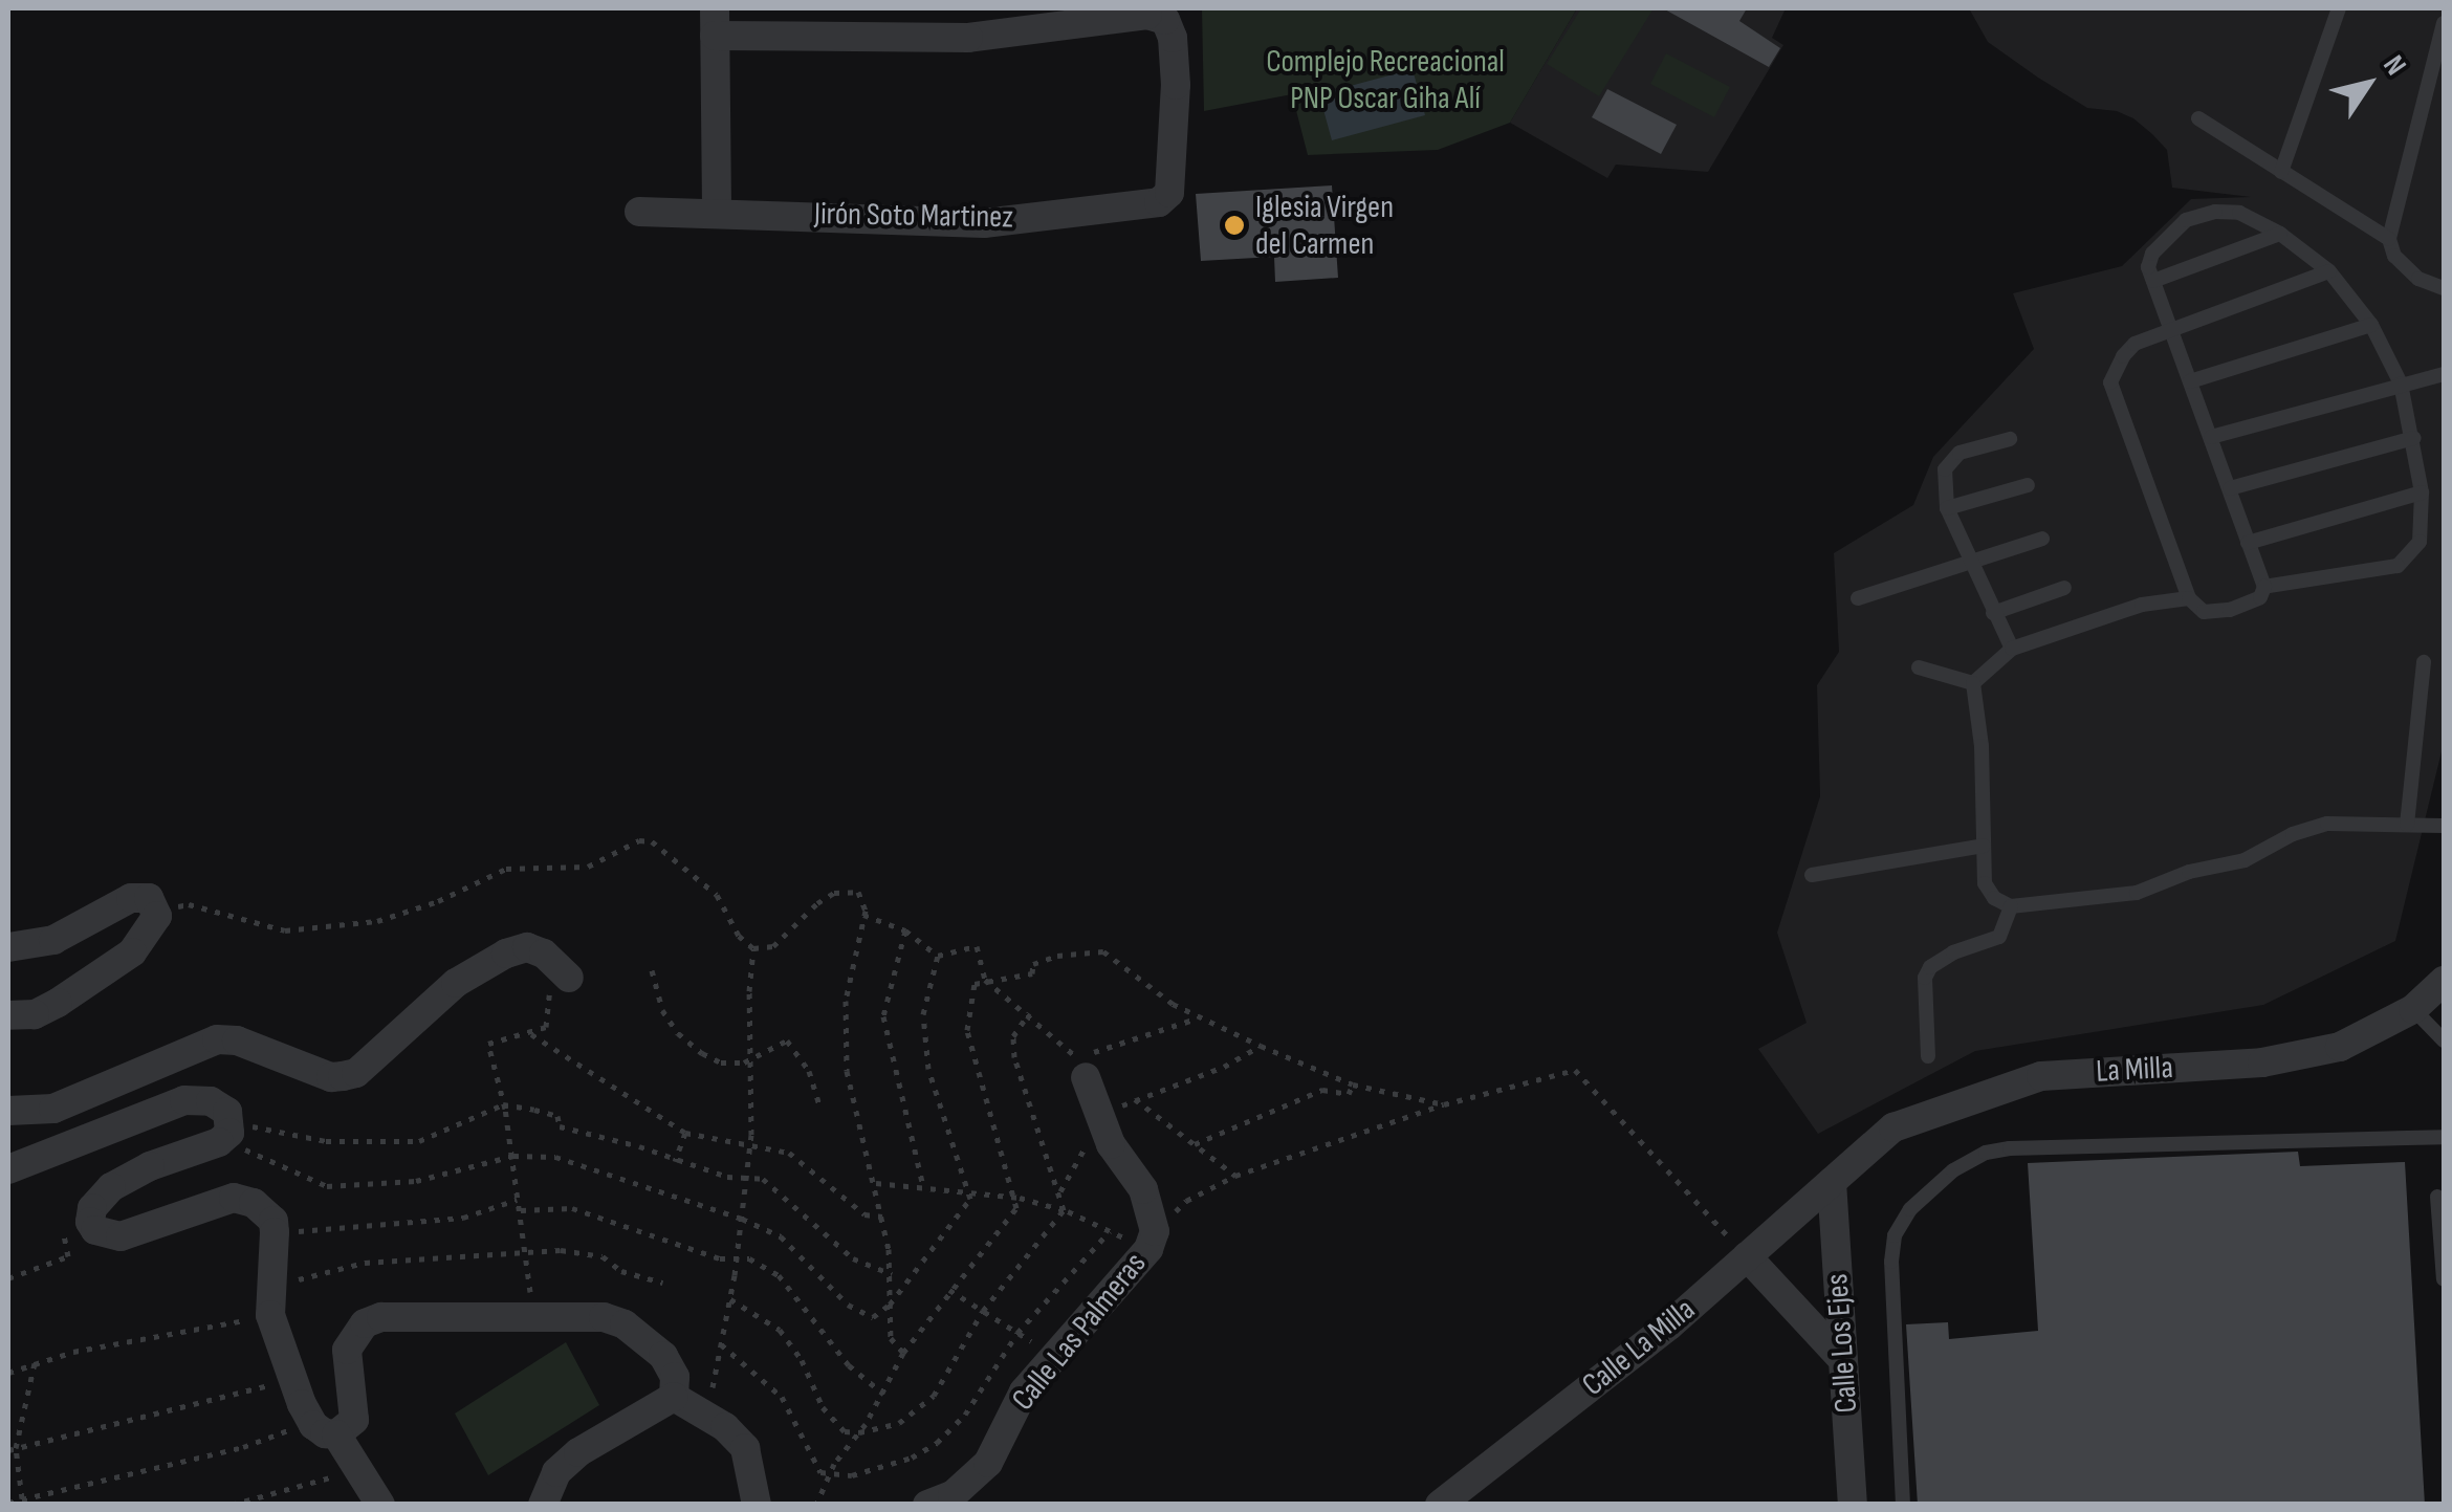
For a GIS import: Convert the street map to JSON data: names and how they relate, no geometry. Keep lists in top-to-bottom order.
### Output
{
  "streets": {
    "street": [
      "Jirón Soto Martinez",
      "La Milla",
      "Calle Las Palmeras",
      "Calle Los Ejes",
      "Calle La Milla"
    ]
  },
  "crossings": [
    ["La Milla", "Calle Los Ejes"],
    ["La Milla", "Calle La Milla"],
    ["Calle Los Ejes", "Calle La Milla"]
  ],
  "parks": ["Complejo Recreacional PNP Oscar Giha Alí"],
  "places": ["Iglesia Virgen del Carmen"],
  "north": "top right"
}
